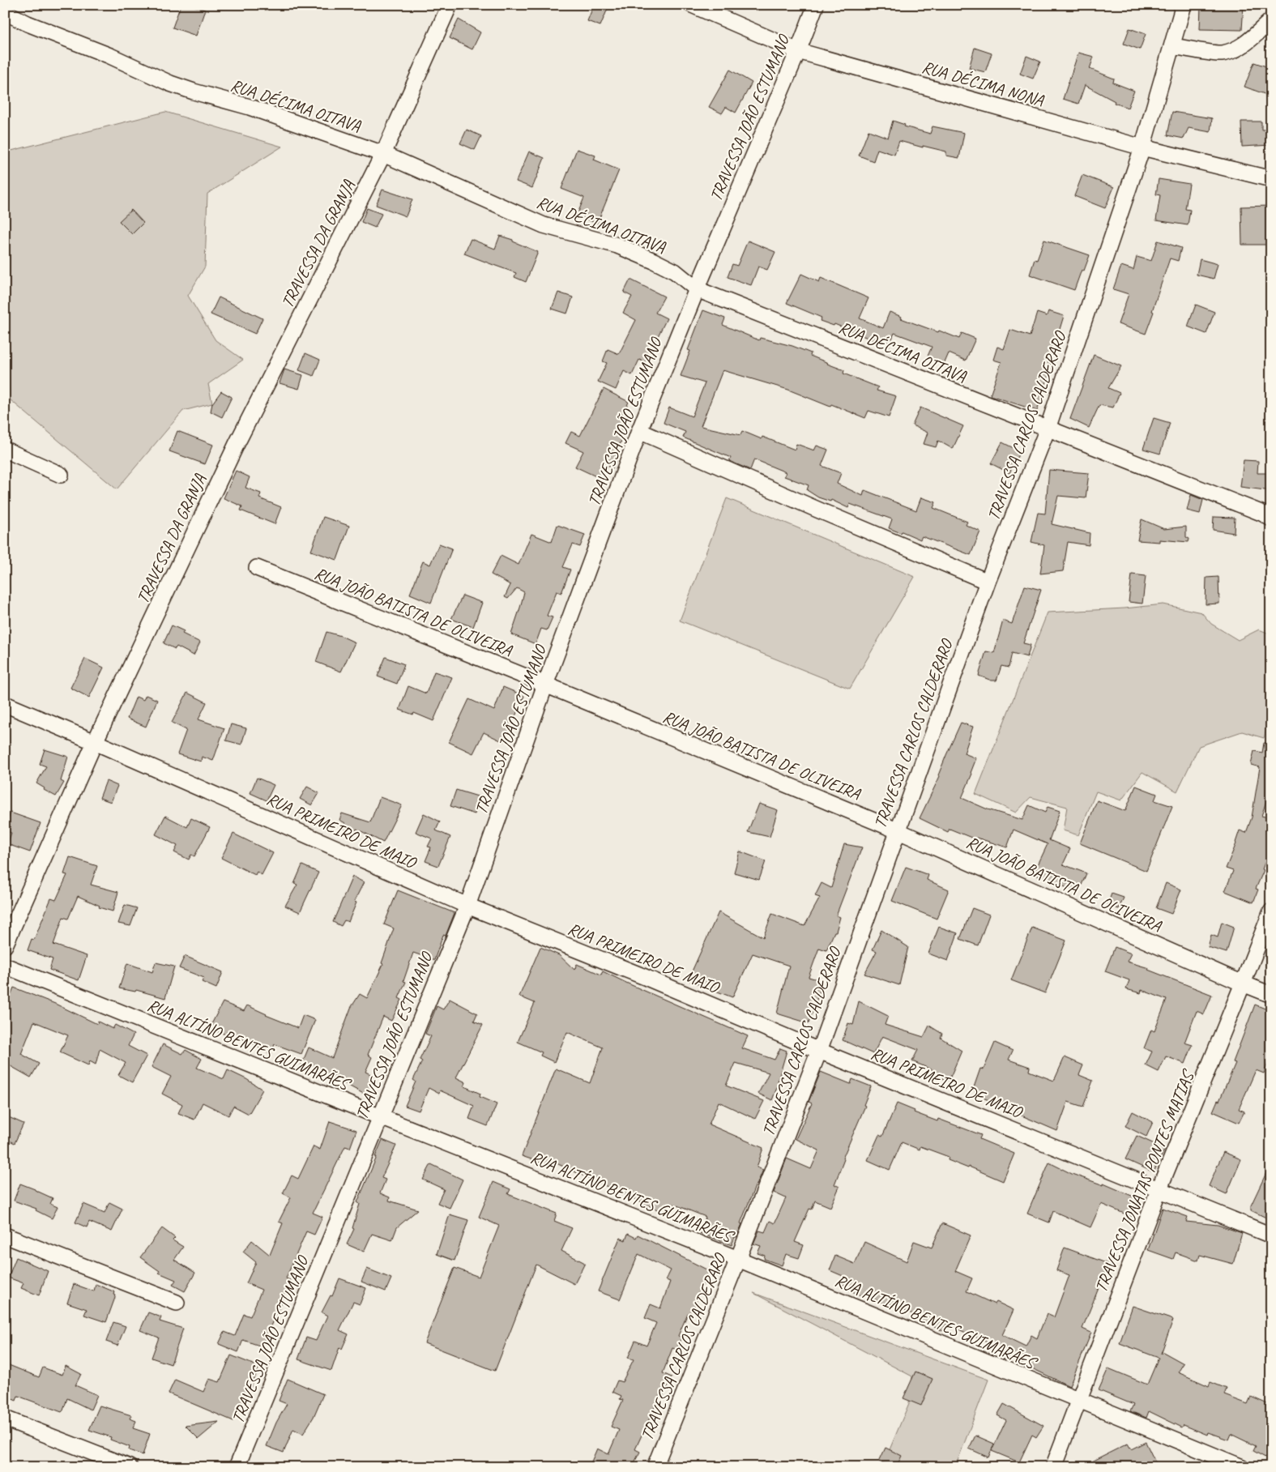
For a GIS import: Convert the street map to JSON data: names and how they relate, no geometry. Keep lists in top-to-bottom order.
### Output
{
  "streets": {
    "street": [
      "RUA DÉCIMA NONA",
      "RUA DÉCIMA OITAVA",
      "TRAVESSA JOÃO ESTUMANO",
      "TRAVESSA DA GRANJA",
      "TRAVESSA CARLOS CALDERARO",
      "RUA JOÃO BATISTA DE OLIVEIRA",
      "RUA PRIMEIRO DE MAIO",
      "RUA ALTÍNO BENTES GUIMARÃES",
      "TRAVESSA JONATAS PONTES MATIAS"
    ]
  },
  "crossings": [
    ["RUA DÉCIMA NONA", "TRAVESSA JOÃO ESTUMANO"],
    ["RUA DÉCIMA NONA", "TRAVESSA CARLOS CALDERARO"],
    ["RUA DÉCIMA OITAVA", "TRAVESSA JOÃO ESTUMANO"],
    ["RUA DÉCIMA OITAVA", "TRAVESSA DA GRANJA"],
    ["RUA DÉCIMA OITAVA", "TRAVESSA CARLOS CALDERARO"],
    ["TRAVESSA JOÃO ESTUMANO", "RUA JOÃO BATISTA DE OLIVEIRA"],
    ["TRAVESSA JOÃO ESTUMANO", "RUA PRIMEIRO DE MAIO"],
    ["TRAVESSA JOÃO ESTUMANO", "RUA ALTÍNO BENTES GUIMARÃES"],
    ["TRAVESSA DA GRANJA", "RUA PRIMEIRO DE MAIO"],
    ["TRAVESSA CARLOS CALDERARO", "RUA JOÃO BATISTA DE OLIVEIRA"],
    ["TRAVESSA CARLOS CALDERARO", "RUA PRIMEIRO DE MAIO"],
    ["TRAVESSA CARLOS CALDERARO", "RUA ALTÍNO BENTES GUIMARÃES"],
    ["RUA JOÃO BATISTA DE OLIVEIRA", "TRAVESSA JONATAS PONTES MATIAS"],
    ["RUA PRIMEIRO DE MAIO", "TRAVESSA JONATAS PONTES MATIAS"],
    ["RUA ALTÍNO BENTES GUIMARÃES", "TRAVESSA JONATAS PONTES MATIAS"]
  ]
}
